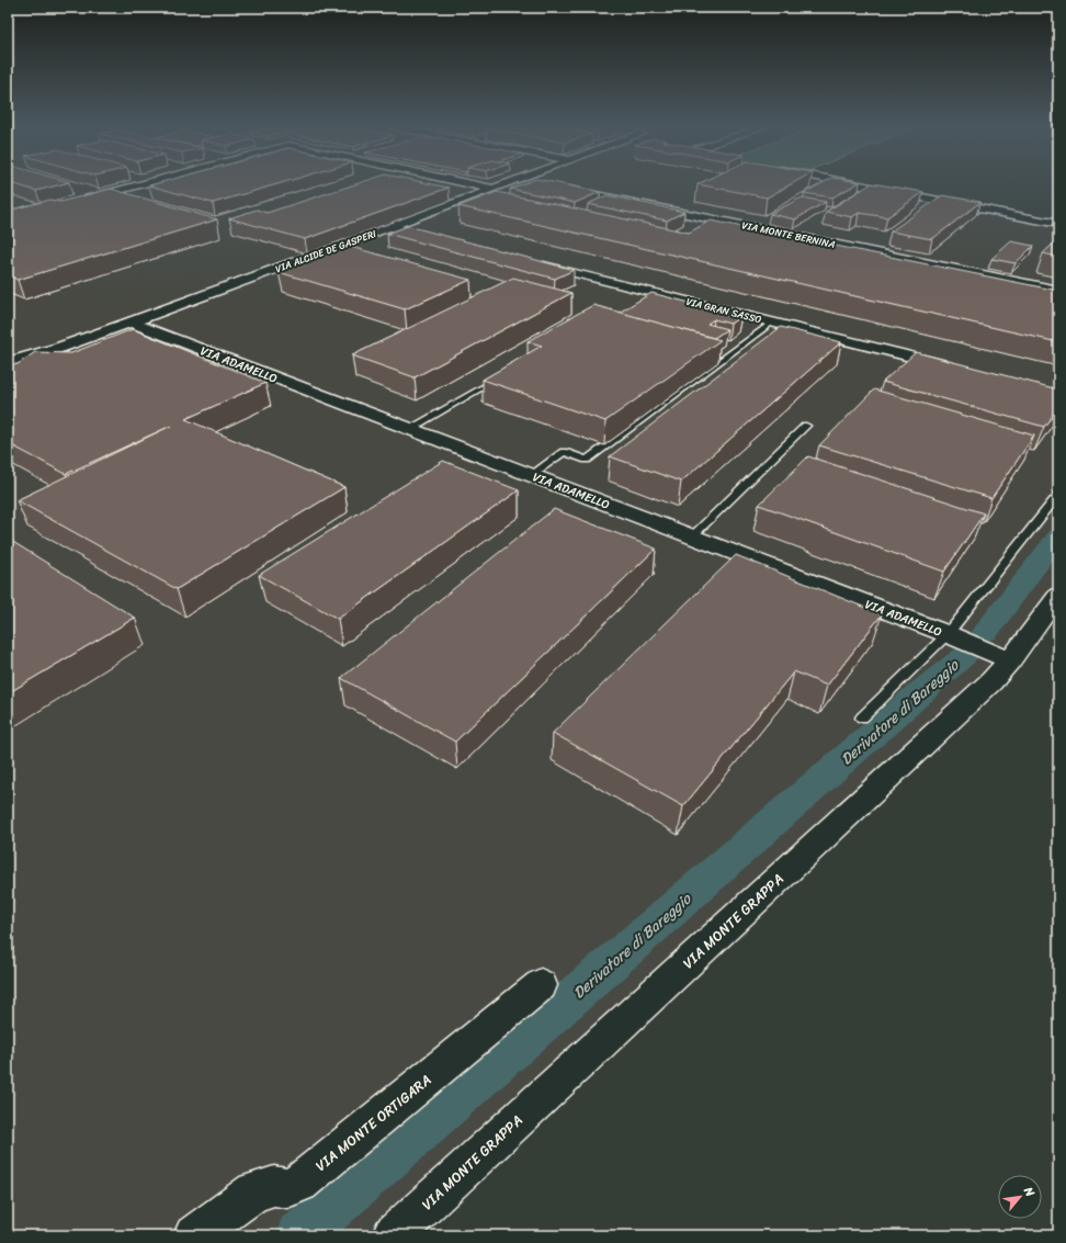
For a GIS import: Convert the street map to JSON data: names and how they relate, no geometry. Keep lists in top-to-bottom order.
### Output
{
  "streets": {
    "street": [
      "VIA MONTE BERNINA",
      "VIA ALCIDE DE GASPERI",
      "VIA GRAN SASSO",
      "VIA ADAMELLO",
      "VIA MONTE GRAPPA",
      "VIA MONTE ORTIGARA"
    ]
  },
  "crossings": [
    ["VIA ALCIDE DE GASPERI", "VIA ADAMELLO"],
    ["VIA ADAMELLO", "VIA MONTE GRAPPA"]
  ],
  "water": ["Derivatore di Bareggio"],
  "north": "top right"
}
